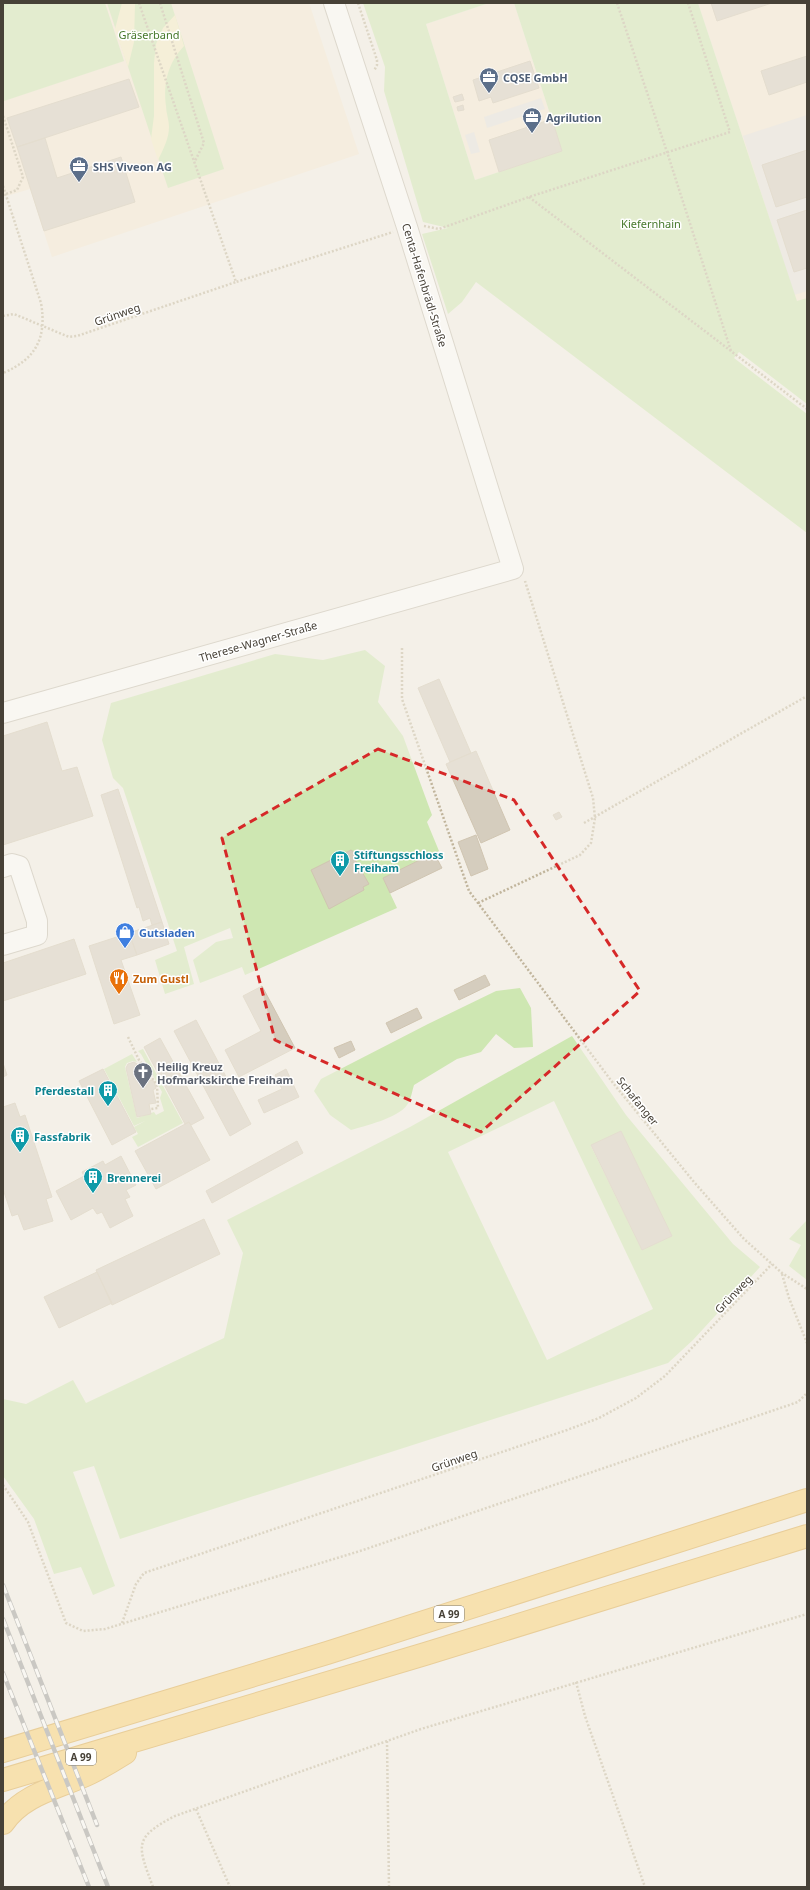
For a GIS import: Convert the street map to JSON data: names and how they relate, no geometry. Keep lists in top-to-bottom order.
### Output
{
  "streets": {
    "highway": ["A 99"],
    "street": ["Centa-Hafenbrädl-Straße", "Therese-Wagner-Straße"],
    "path": ["Grünweg", "Schafanger"]
  },
  "crossings": [
    ["Centa-Hafenbrädl-Straße", "Grünweg"],
    ["Centa-Hafenbrädl-Straße", "Therese-Wagner-Straße"],
    ["Grünweg", "Schafanger"]
  ],
  "parks": ["Gräserband", "Kiefernhain"],
  "places": {
    "office": ["CQSE GmbH", "Agrilution", "SHS Viveon AG"],
    "building": [
      "Stiftungsschloss Freiham",
      "Pferdestall",
      "Fassfabrik",
      "Brennerei"
    ],
    "shop": ["Gutsladen"],
    "restaurant": ["Zum Gustl"],
    "church": ["Heilig Kreuz Hofmarkskirche Freiham"]
  }
}
